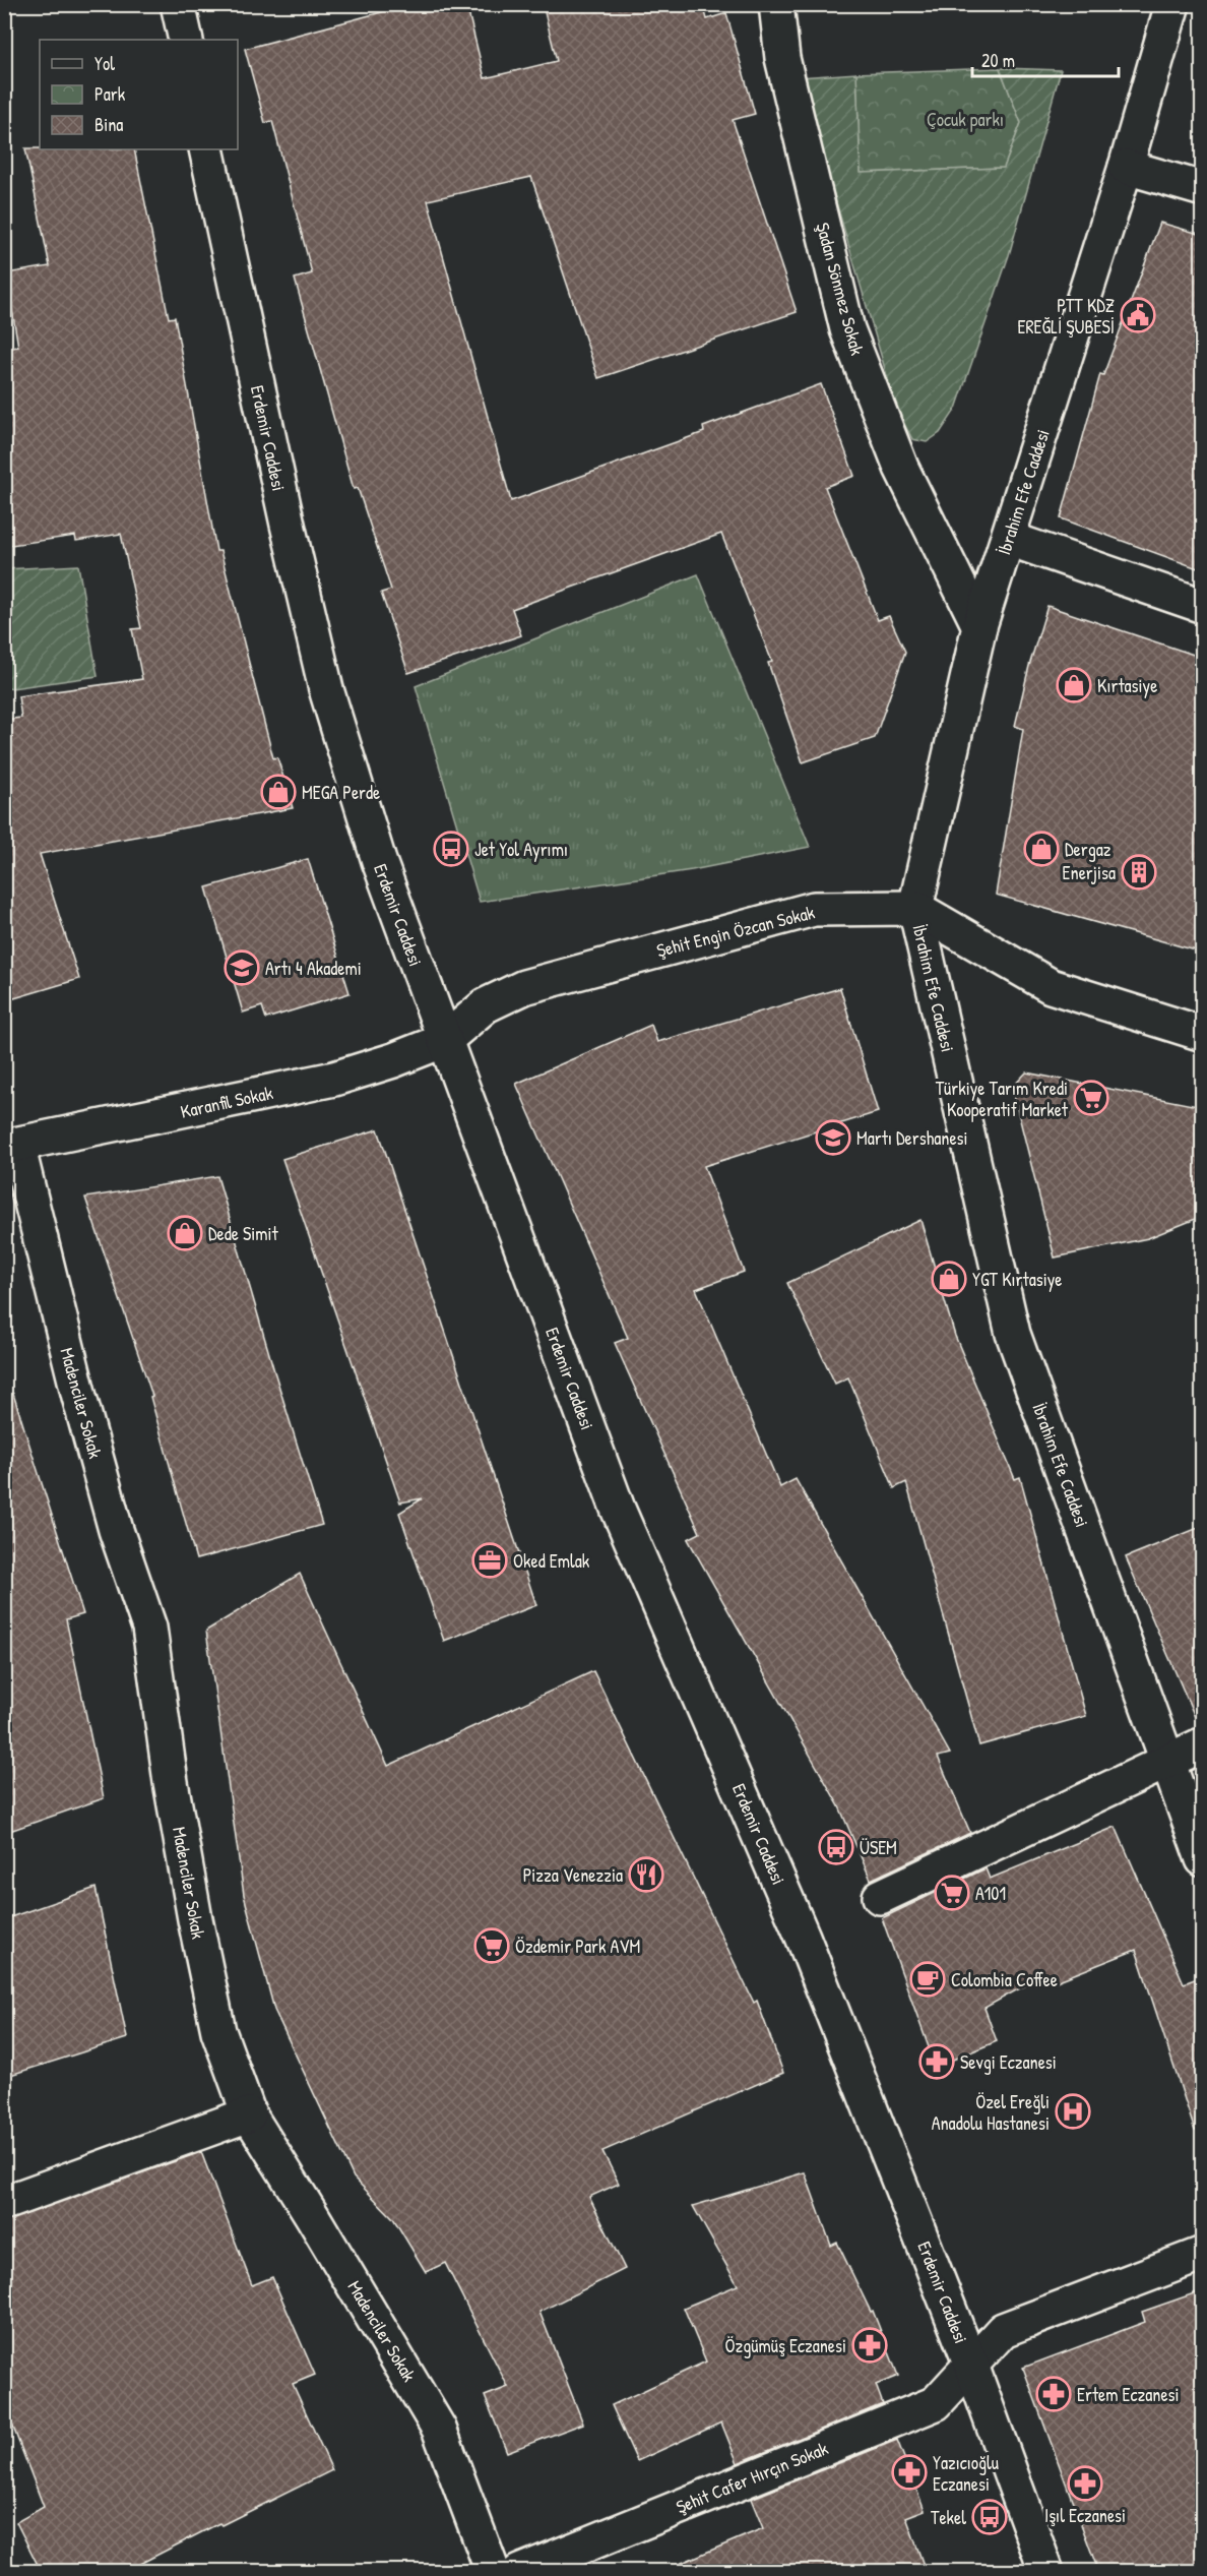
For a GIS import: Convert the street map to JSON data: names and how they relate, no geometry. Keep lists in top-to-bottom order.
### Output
{
  "streets": {
    "street": [
      "Şadan Sönmez Sokak",
      "Erdemir Caddesi",
      "İbrahim Efe Caddesi",
      "Şehit Engin Özcan Sokak",
      "Karanfil Sokak",
      "Madenciler Sokak",
      "Şehit Cafer Hırçın Sokak"
    ]
  },
  "crossings": [
    ["Şadan Sönmez Sokak", "İbrahim Efe Caddesi"],
    ["Erdemir Caddesi", "Şehit Engin Özcan Sokak"],
    ["Erdemir Caddesi", "Karanfil Sokak"],
    ["Erdemir Caddesi", "Şehit Cafer Hırçın Sokak"],
    ["İbrahim Efe Caddesi", "Şehit Engin Özcan Sokak"],
    ["Şehit Engin Özcan Sokak", "Karanfil Sokak"],
    ["Karanfil Sokak", "Madenciler Sokak"]
  ],
  "parks": ["Çocuk parkı"],
  "places": {
    "public building": ["PTT KDZ EREĞLİ ŞUBESİ"],
    "shop": [
      "Kırtasiye",
      "MEGA Perde",
      "Dergaz",
      "Dede Simit",
      "YGT Kırtasiye"
    ],
    "bus stop": ["Jet Yol Ayrımı", "ÜSEM", "Tekel"],
    "building": ["Enerjisa"],
    "school or university": ["Artı 4 Akademi", "Martı Dershanesi"],
    "supermarket": ["Türkiye Tarım Kredi Kooperatif Market", "A101", "Özdemir Park AVM"],
    "office": ["Oked Emlak"],
    "restaurant": ["Pizza Venezzia"],
    "cafe": ["Colombia Coffee"],
    "pharmacy": [
      "Sevgi Eczanesi",
      "Özgümüş Eczanesi",
      "Ertem Eczanesi",
      "Yazıcıoğlu Eczanesi",
      "Işıl Eczanesi"
    ],
    "hospital": ["Özel Ereğli Anadolu Hastanesi"]
  },
  "legend": ["Yol", "Park", "Bina"],
  "scale_bar": "20 m"
}
